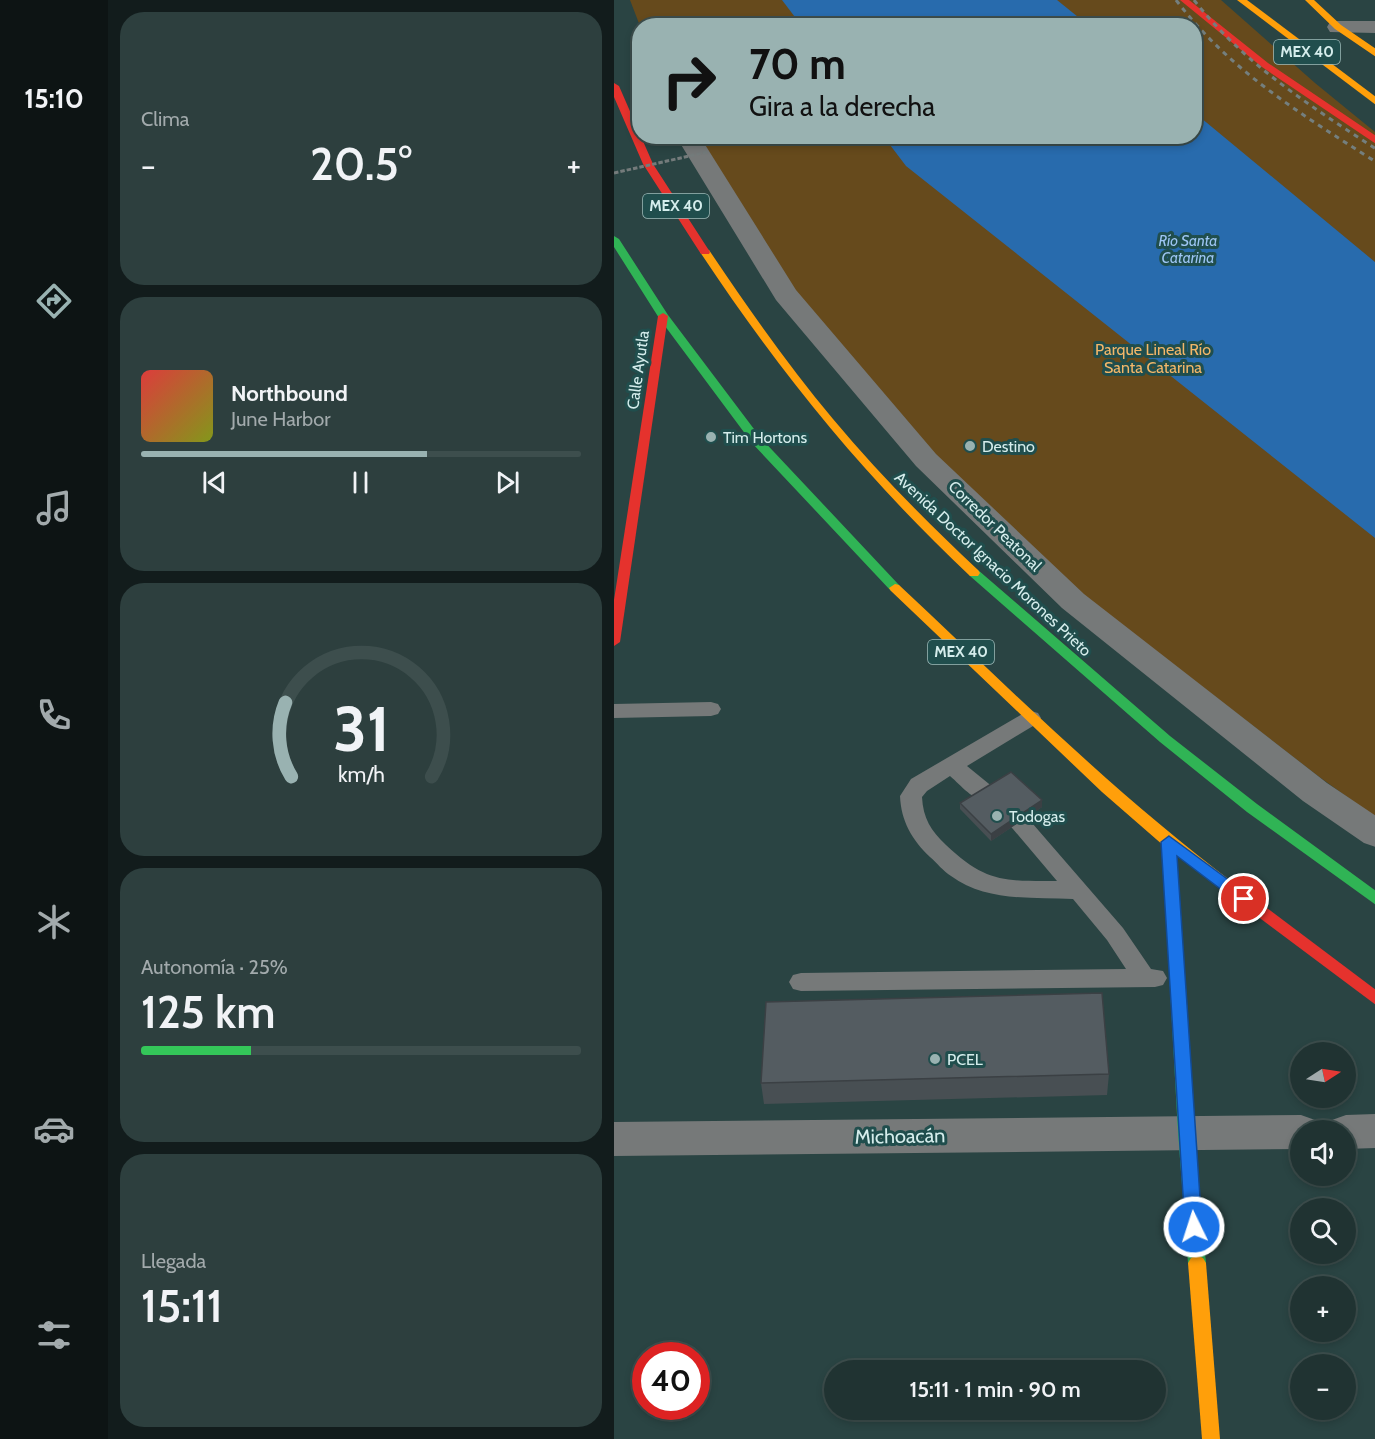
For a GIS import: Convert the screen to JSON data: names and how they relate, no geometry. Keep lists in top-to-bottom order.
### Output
{
  "streets": {
    "main road": ["MEX 40", "Calle Ayutla", "Avenida Doctor Ignacio Morones Prieto"],
    "street": ["Corredor Peatonal", "Michoacán"]
  },
  "crossings": [
    ["MEX 40", "Calle Ayutla"]
  ],
  "water": ["Río Santa Catarina"],
  "parks": ["Parque Lineal Río Santa Catarina"],
  "places": [
    "Tim Hortons",
    "Destino",
    "Todogas",
    "PCEL"
  ],
  "north": "right",
  "page": {
    "tabs": "15:10",
    "tile": [
      "Clima",
      ["Autonomía · 25%", "125 km"],
      ["Llegada", "15:11"]
    ],
    "turn": ["70 m", "Gira a la derecha"],
    "heat": ["−", "20.5°", "+"],
    "song": ["Northbound", "June Harbor"],
    "map_buttons": ["+", "−"],
    "limit": "40",
    "trip": "15:11 · 1 min · 90 m",
    "gauge": ["31", "km/h"]
  }
}
